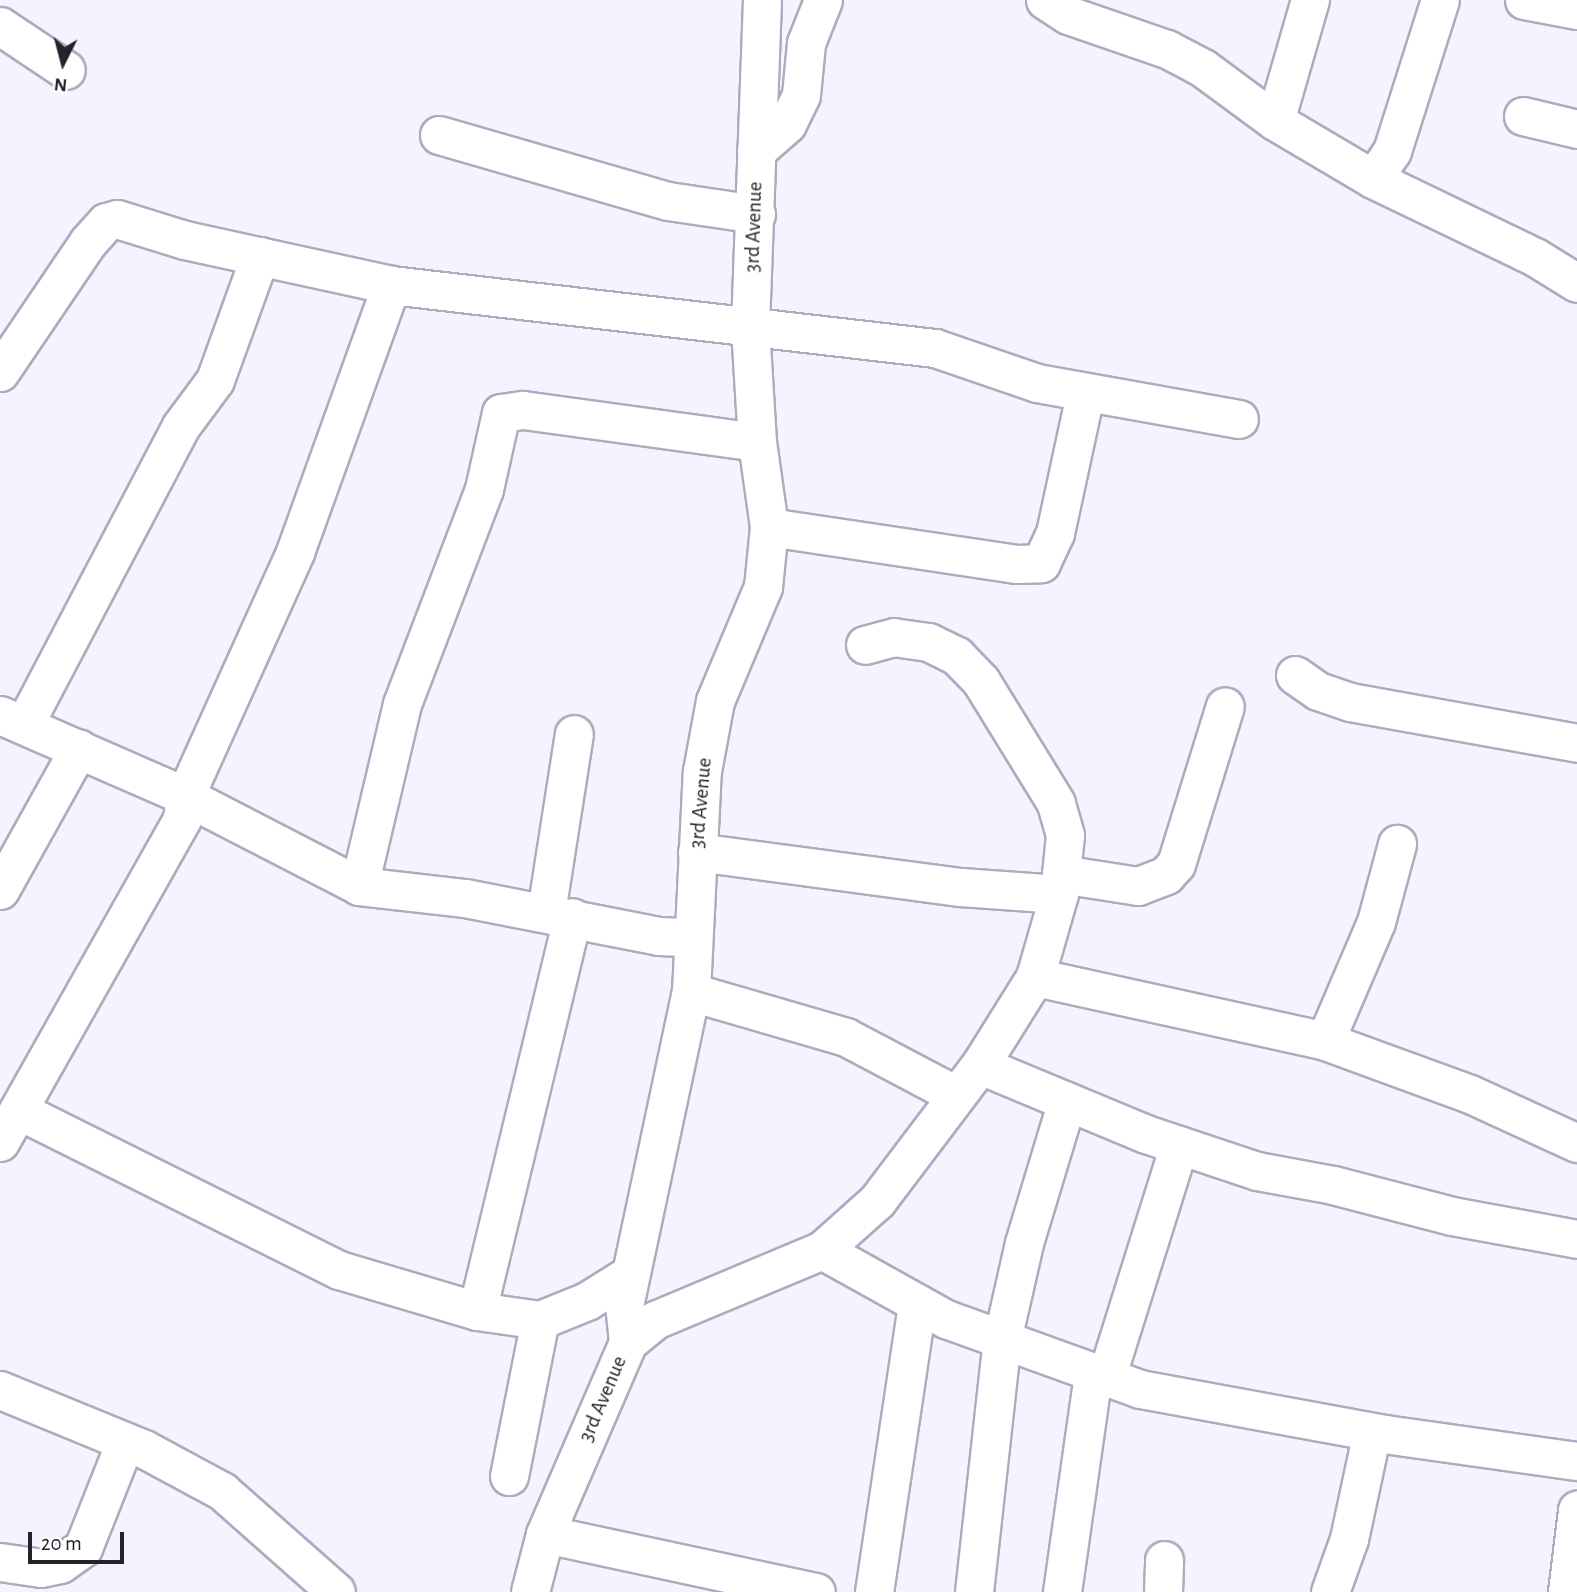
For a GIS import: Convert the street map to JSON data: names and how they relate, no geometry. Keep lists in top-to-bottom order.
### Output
{
  "streets": {
    "street": ["3rd Avenue"]
  },
  "scale_bar": "20 m",
  "north": "bottom"
}
